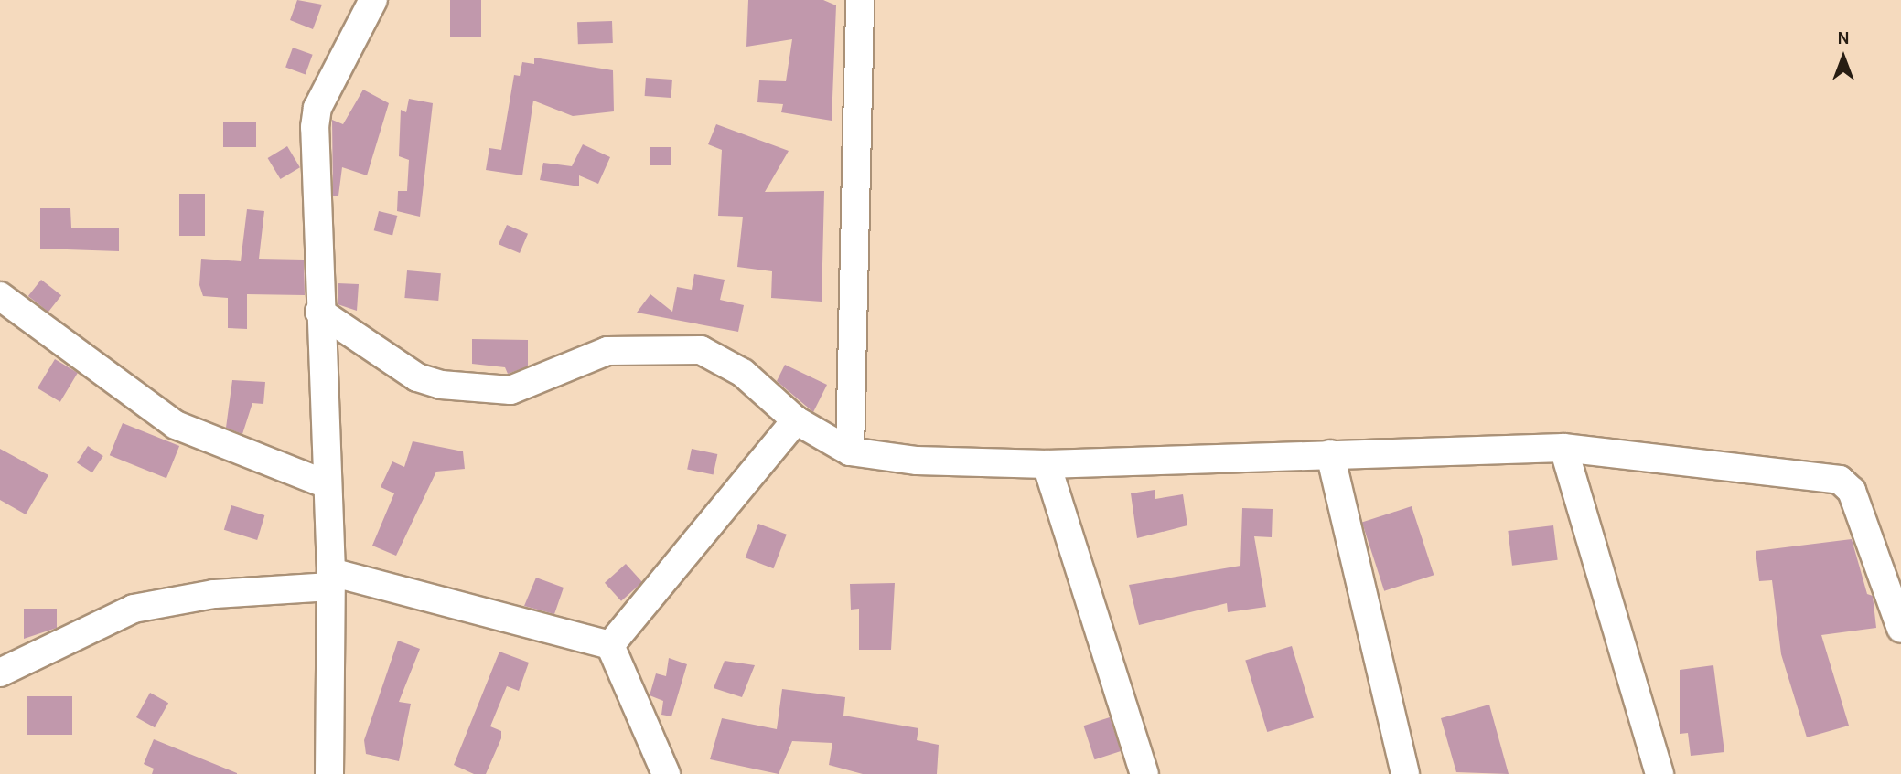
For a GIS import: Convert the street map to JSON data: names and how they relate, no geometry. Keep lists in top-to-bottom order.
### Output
{
  "north": "top"
}
